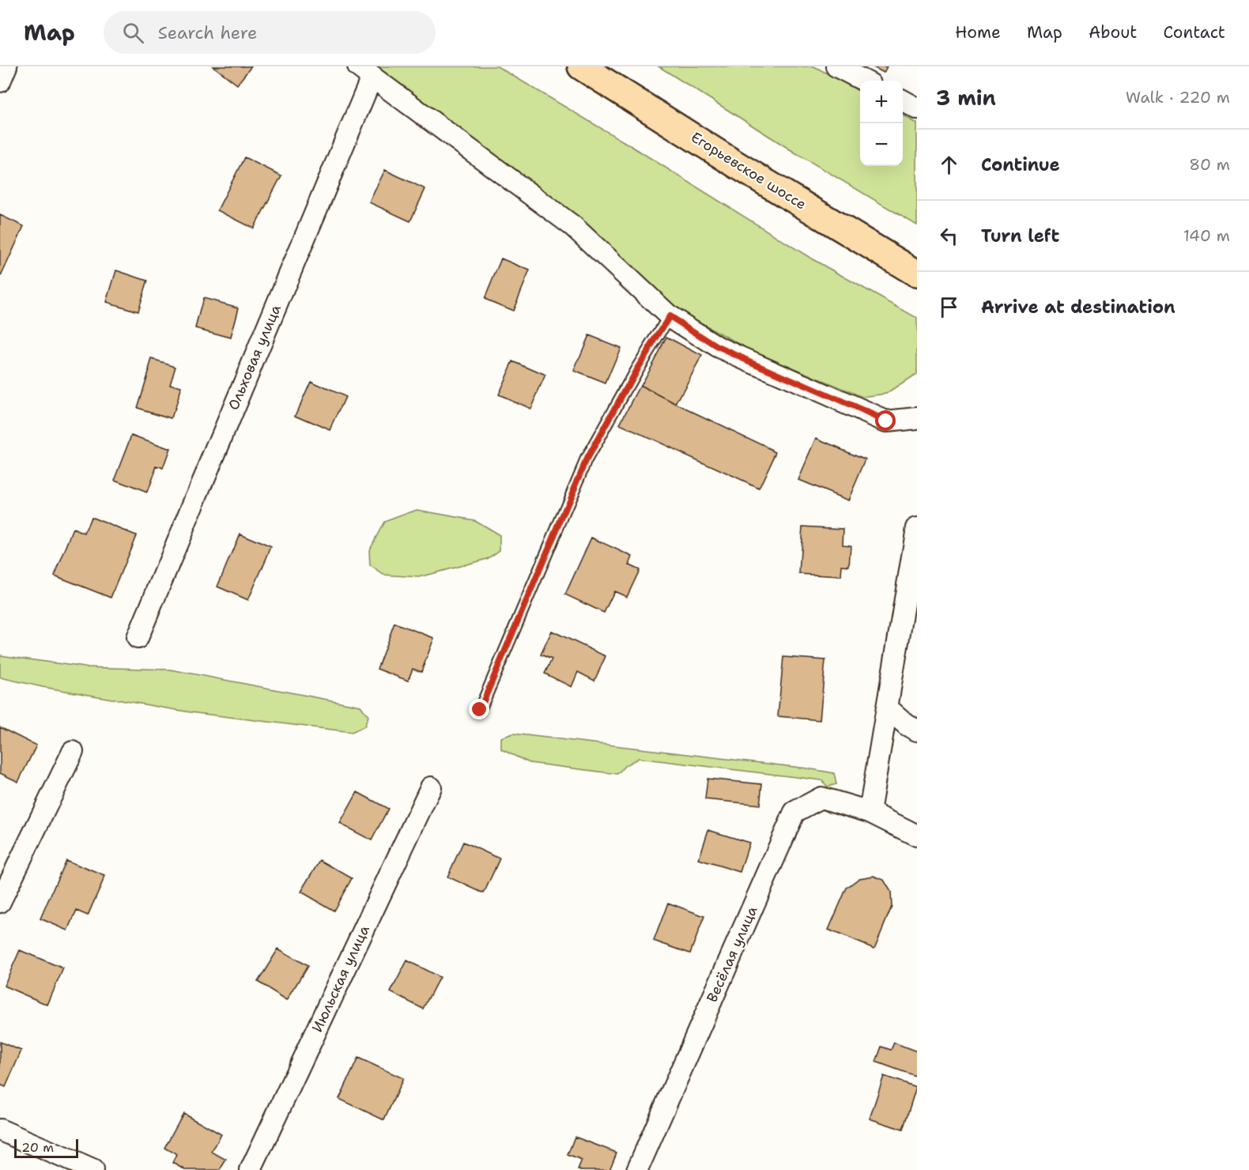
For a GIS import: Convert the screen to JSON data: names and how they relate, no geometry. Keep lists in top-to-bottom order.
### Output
{
  "streets": {
    "main road": ["Егорьевское шоссе"],
    "street": ["Ольховая улица", "Весёлая улица", "Июльская улица"]
  },
  "scale_bar": "20 m",
  "page": {
    "header": "Map",
    "search": "Search here",
    "nav": [
      "Home",
      "Map",
      "About",
      "Contact"
    ],
    "heading": ["3 min", "Walk · 220 m"],
    "map_buttons": ["+", "−"],
    "list": [
      ["Continue", "80 m"],
      ["Turn left", "140 m"],
      "Arrive at destination"
    ],
    "scale": "20 m"
  }
}
